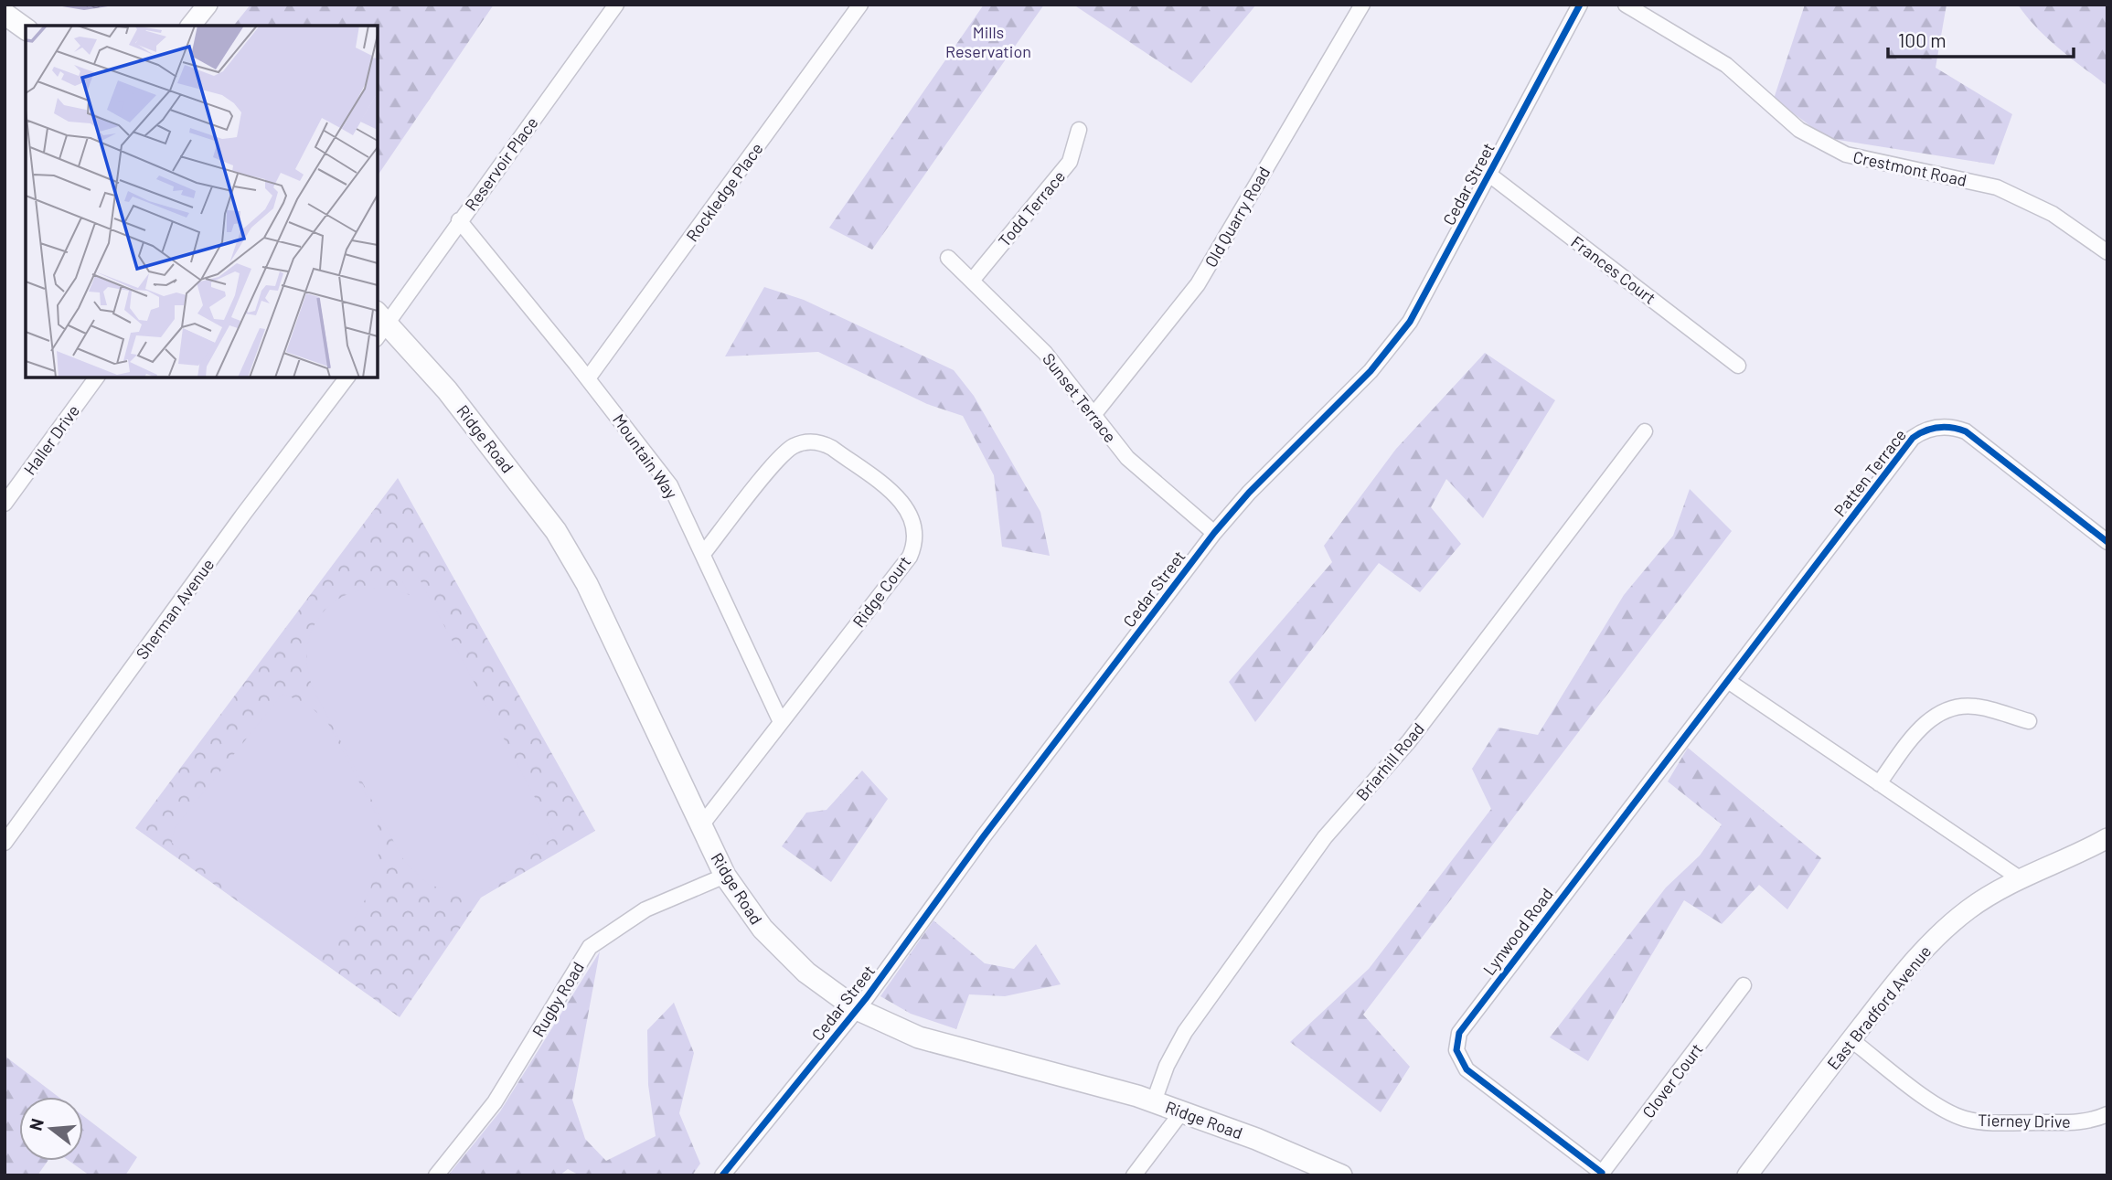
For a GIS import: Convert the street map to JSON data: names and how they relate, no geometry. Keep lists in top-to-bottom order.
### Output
{
  "streets": {
    "main road": ["Ridge Road"],
    "street": [
      "Reservoir Place",
      "Crestmont Road",
      "Cedar Street",
      "Rockledge Place",
      "Todd Terrace",
      "Old Quarry Road",
      "Frances Court",
      "Sunset Terrace",
      "Haller Drive",
      "Mountain Way",
      "Patten Terrace",
      "Ridge Court",
      "Sherman Avenue",
      "Briarhill Road",
      "Lynwood Road",
      "Rugby Road",
      "East Bradford Avenue",
      "Clover Court",
      "Tierney Drive"
    ]
  },
  "crossings": [
    ["Reservoir Place", "Ridge Road"],
    ["Reservoir Place", "Mountain Way"],
    ["Cedar Street", "Frances Court"],
    ["Cedar Street", "Sunset Terrace"],
    ["Cedar Street", "Ridge Road"],
    ["Rockledge Place", "Mountain Way"],
    ["Todd Terrace", "Sunset Terrace"],
    ["Old Quarry Road", "Sunset Terrace"],
    ["Ridge Road", "Ridge Court"],
    ["Ridge Road", "Briarhill Road"],
    ["Ridge Road", "Rugby Road"],
    ["Mountain Way", "Ridge Court"],
    ["Patten Terrace", "Lynwood Road"],
    ["Lynwood Road", "Clover Court"],
    ["East Bradford Avenue", "Tierney Drive"]
  ],
  "parks": ["Mills Reservation"],
  "scale_bar": "100 m",
  "north": "left"
}
